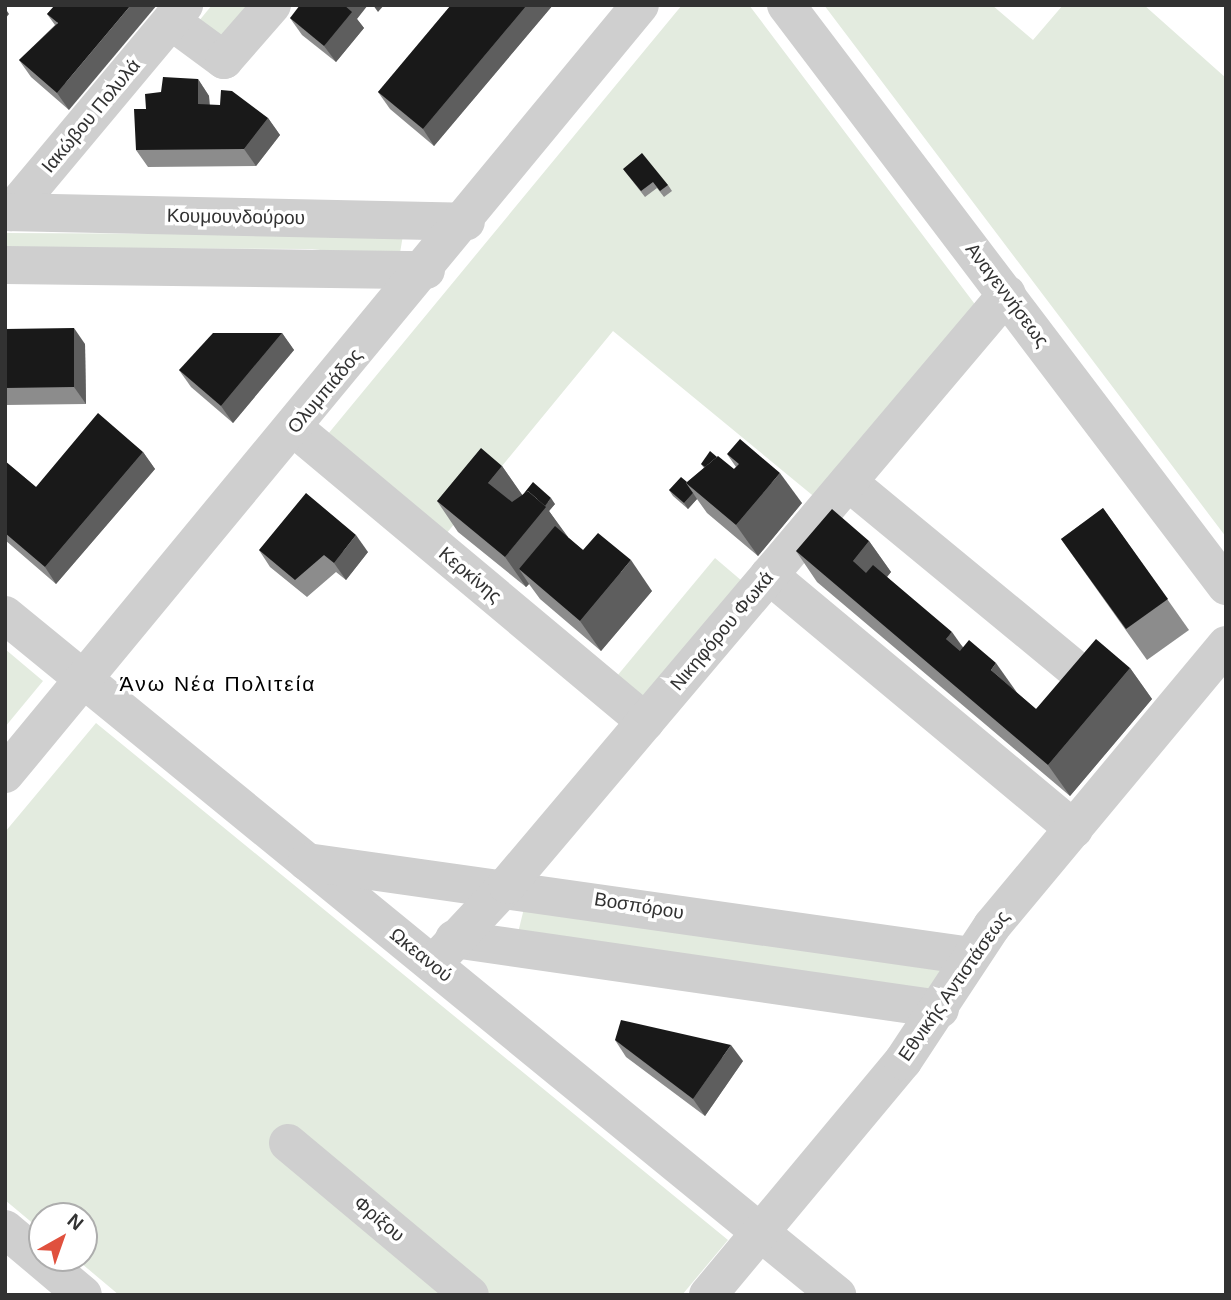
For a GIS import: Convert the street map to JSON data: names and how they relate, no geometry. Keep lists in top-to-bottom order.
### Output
{
  "streets": {
    "street": [
      "Ιακώβου Πολυλά",
      "Κουμουνδούρου",
      "Αναγεννήσεως",
      "Ολυμπιάδος",
      "Κερκίνης",
      "Νικηφόρου Φωκά",
      "Βοσπόρου",
      "Ωκεανού",
      "Εθνικής Αντιστάσεως",
      "Φρίξου"
    ]
  },
  "crossings": [
    ["Ιακώβου Πολυλά", "Κουμουνδούρου"],
    ["Κουμουνδούρου", "Ολυμπιάδος"],
    ["Αναγεννήσεως", "Νικηφόρου Φωκά"],
    ["Ολυμπιάδος", "Κερκίνης"],
    ["Ολυμπιάδος", "Ωκεανού"],
    ["Κερκίνης", "Νικηφόρου Φωκά"],
    ["Νικηφόρου Φωκά", "Βοσπόρου"],
    ["Νικηφόρου Φωκά", "Ωκεανού"],
    ["Βοσπόρου", "Ωκεανού"],
    ["Βοσπόρου", "Εθνικής Αντιστάσεως"],
    ["Ωκεανού", "Εθνικής Αντιστάσεως"]
  ],
  "districts": ["Άνω Νέα Πολιτεία"],
  "north": "top right"
}
